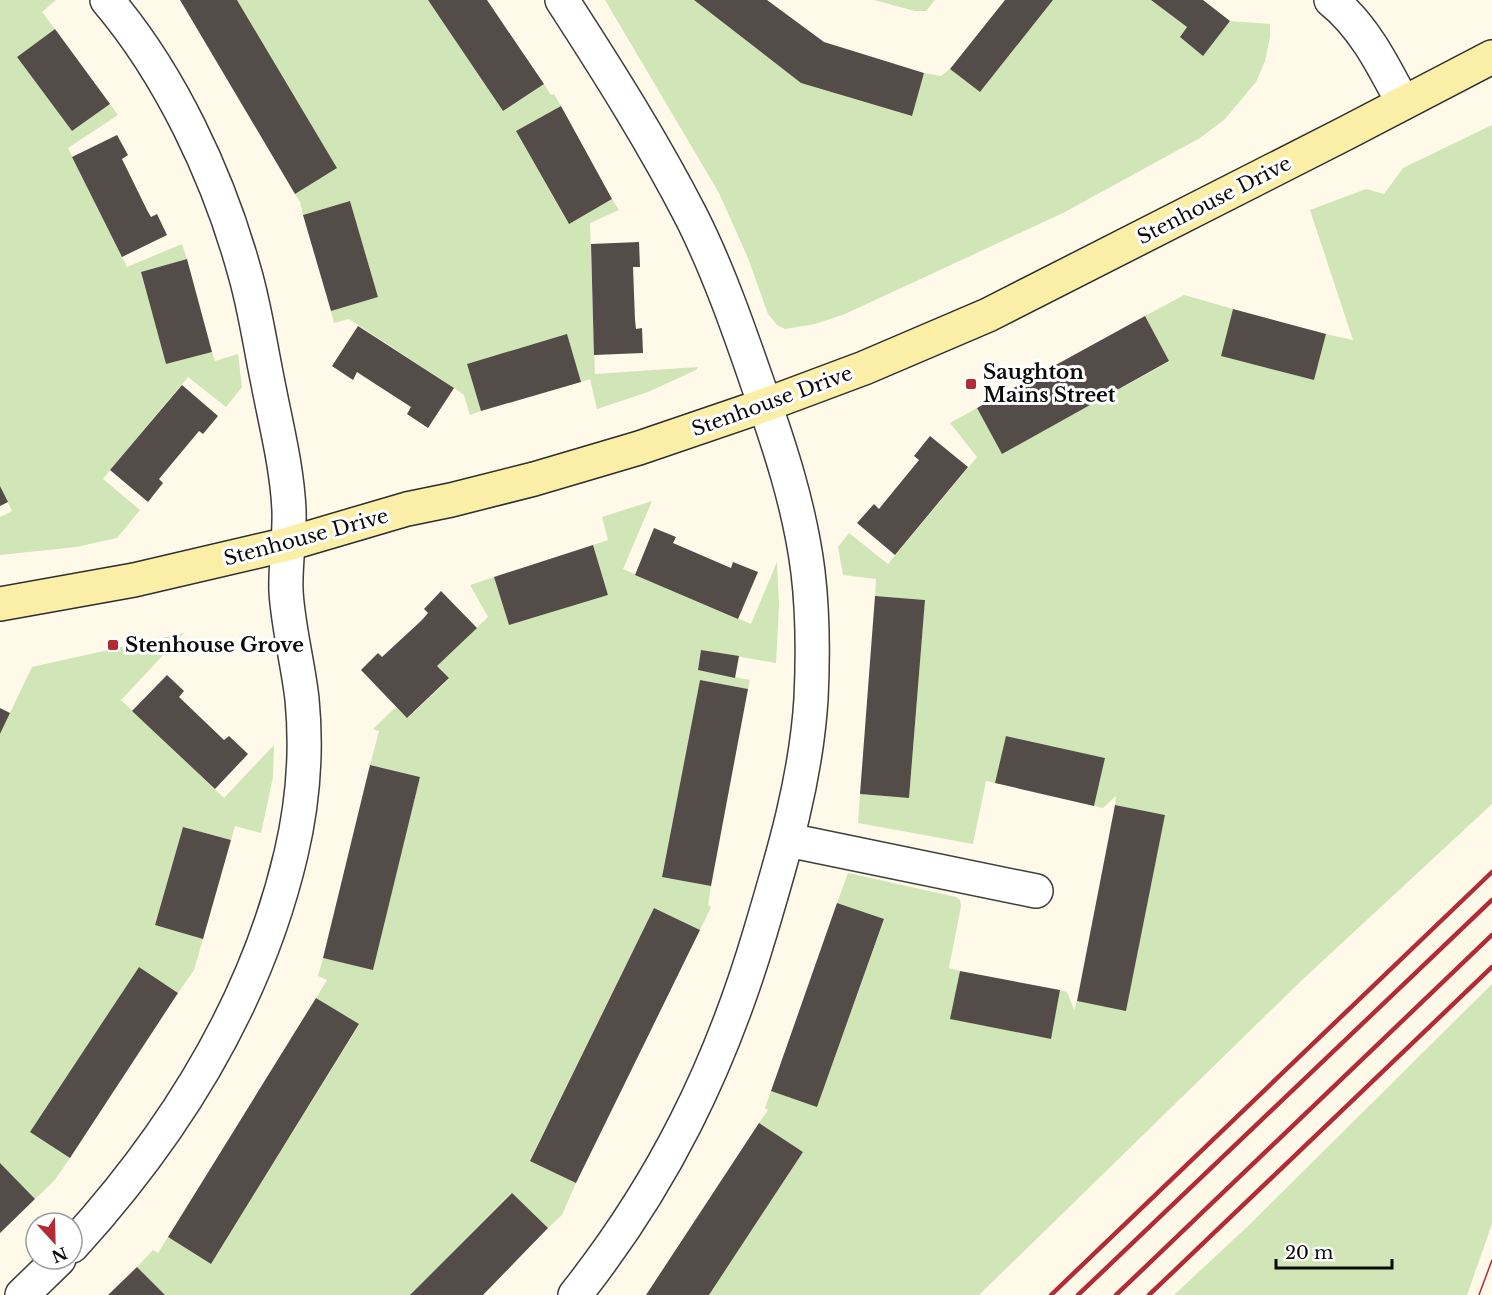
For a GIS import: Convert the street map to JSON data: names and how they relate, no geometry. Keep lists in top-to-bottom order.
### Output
{
  "streets": {
    "street": ["Stenhouse Drive"]
  },
  "places": {
    "transit": ["Saughton Mains Street", "Stenhouse Grove"]
  },
  "scale_bar": "20 m",
  "north": "bottom"
}
